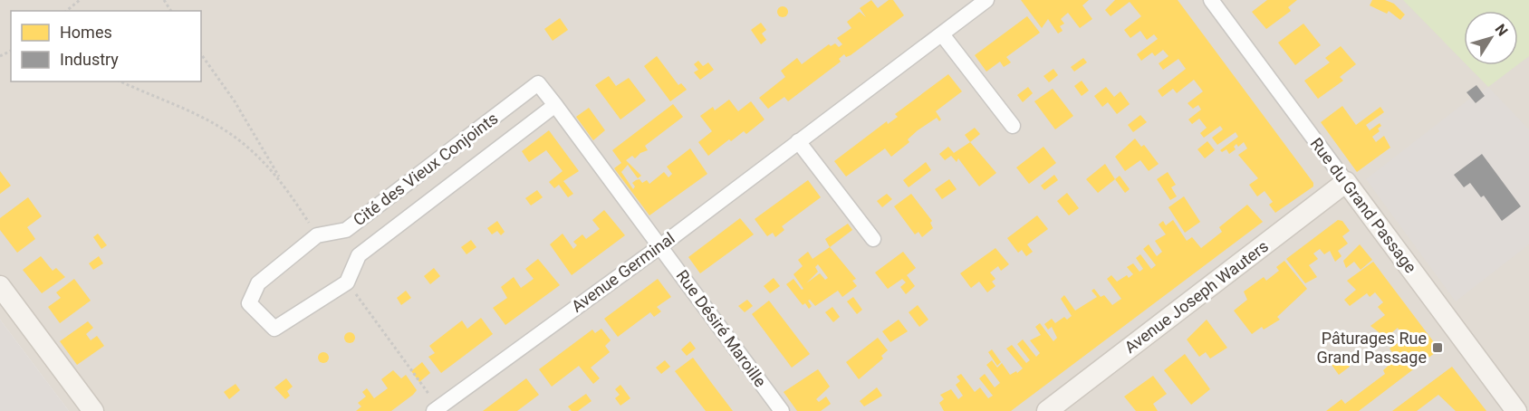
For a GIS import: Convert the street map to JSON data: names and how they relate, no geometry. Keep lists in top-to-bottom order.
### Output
{
  "streets": {
    "street": [
      "Cité des Vieux Conjoints",
      "Rue du Grand Passage",
      "Avenue Germinal",
      "Avenue Joseph Wauters",
      "Rue Désiré Maroille"
    ]
  },
  "crossings": [
    ["Cité des Vieux Conjoints", "Avenue Germinal"],
    ["Cité des Vieux Conjoints", "Rue Désiré Maroille"],
    ["Rue du Grand Passage", "Avenue Joseph Wauters"],
    ["Avenue Germinal", "Rue Désiré Maroille"]
  ],
  "places": {
    "transit": ["Pâturages Rue Grand Passage"]
  },
  "legend": ["Homes", "Industry"],
  "north": "top right"
}
